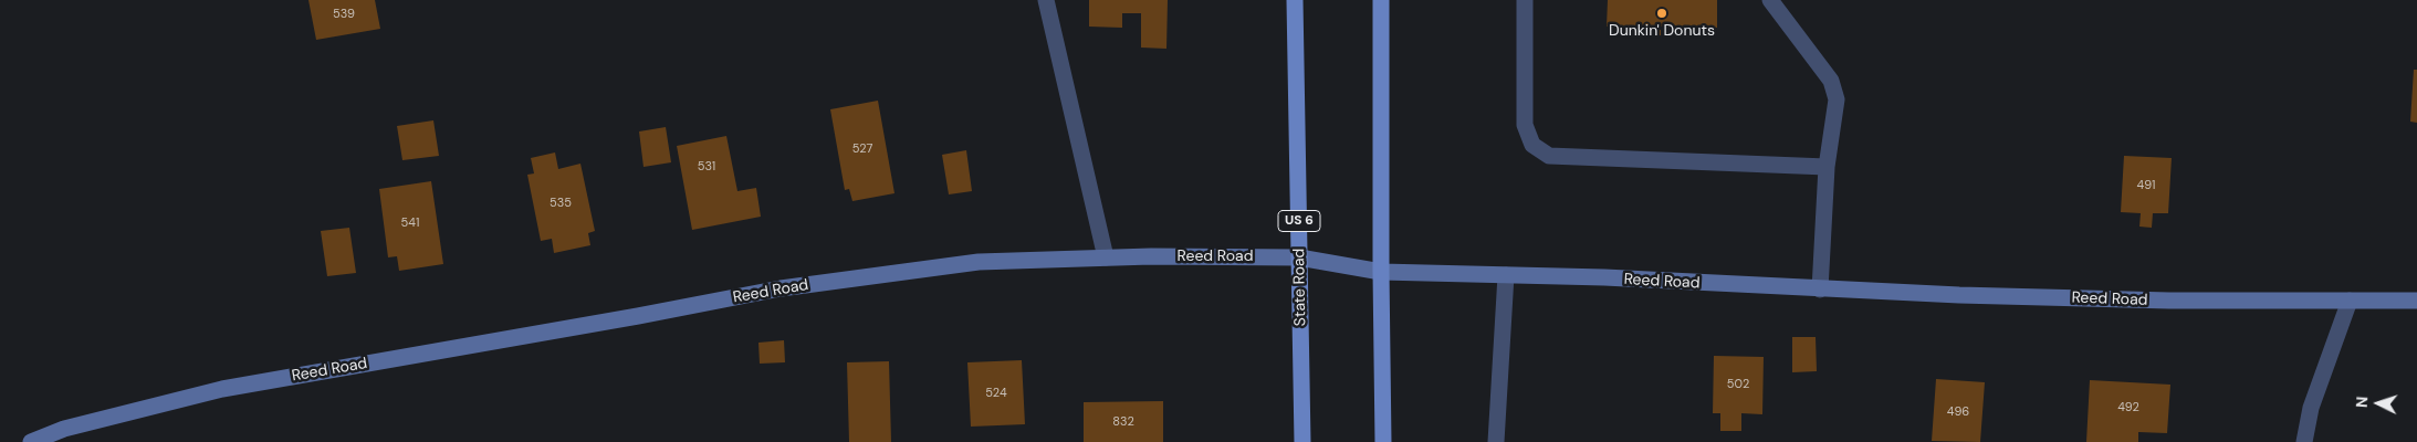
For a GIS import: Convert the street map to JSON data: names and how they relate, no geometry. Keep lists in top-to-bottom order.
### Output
{
  "streets": {
    "main road": ["US 6", "State Road"],
    "street": ["Reed Road"]
  },
  "crossings": [
    ["Reed Road", "State Road"]
  ],
  "places": ["Dunkin' Donuts"],
  "house_numbers": [
    "539",
    "527",
    "531",
    "491",
    "535",
    "541",
    "502",
    "524",
    "492",
    "496",
    "832"
  ],
  "north": "left"
}
